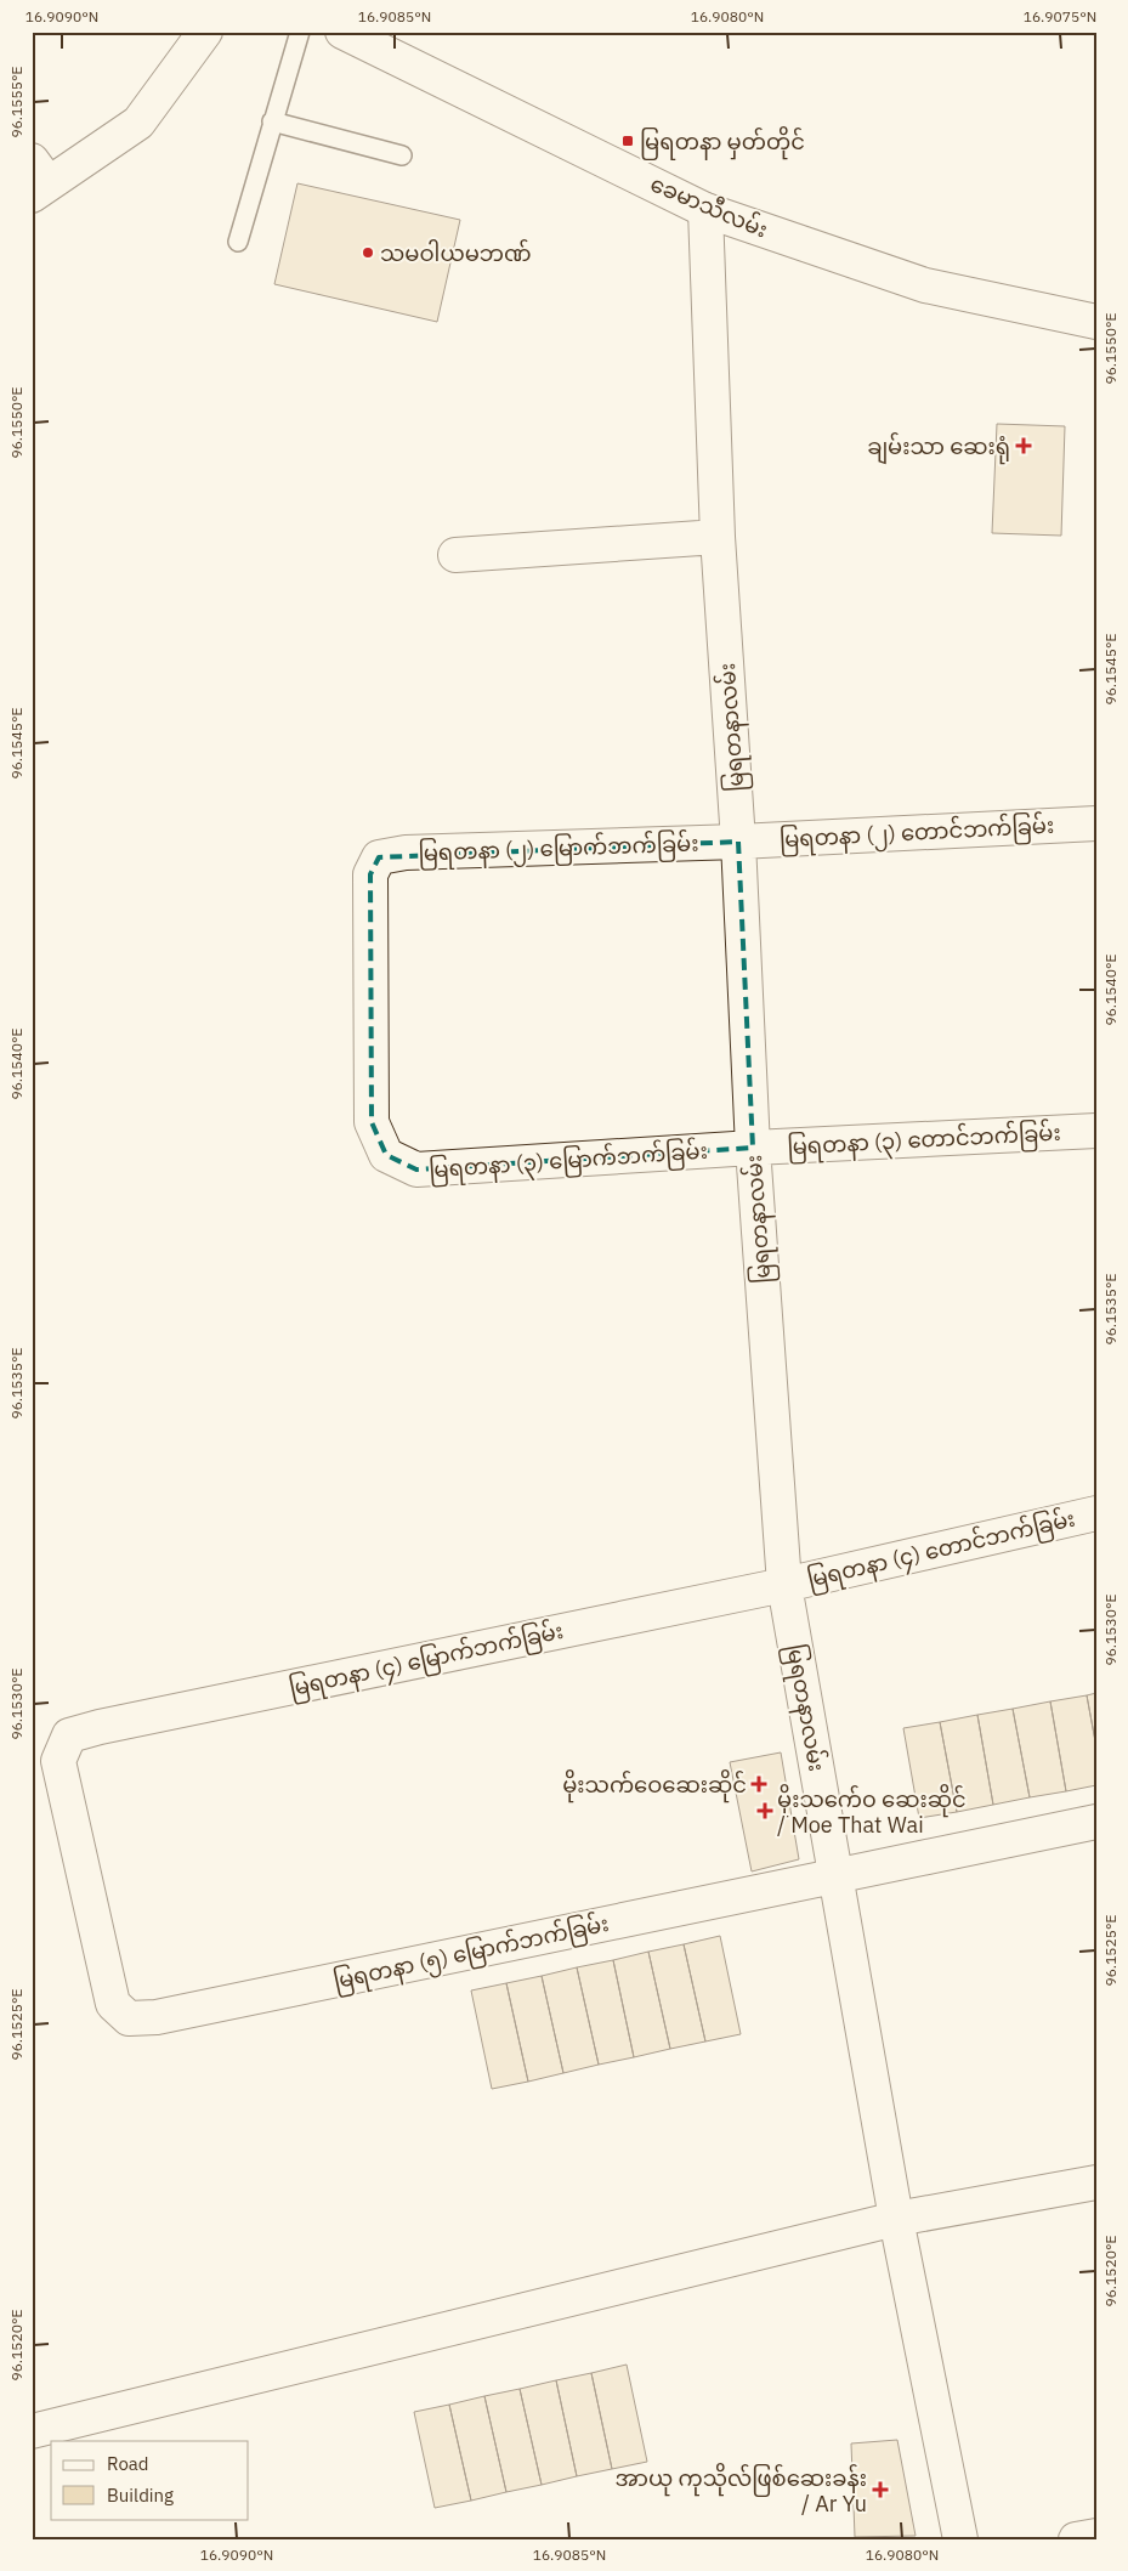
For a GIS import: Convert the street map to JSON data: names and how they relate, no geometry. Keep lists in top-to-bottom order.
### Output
{
  "streets": {
    "street": [
      "ခေမာသီလမ်း",
      "မြရတနာလမ်း",
      "မြရတနာ (၂) တောင်ဘက်ခြမ်း",
      "မြရတနာ (၂) မြောက်ဘက်ခြမ်း",
      "မြရတနာ (၃) တောင်ဘက်ခြမ်း",
      "မြရတနာ (၃) မြောက်ဘက်ခြမ်း",
      "မြရတနာ (၄) တောင်ဘက်ခြမ်း",
      "မြရတနာ (၄) မြောက်ဘက်ခြမ်း",
      "မြရတနာ (၅) မြောက်ဘက်ခြမ်း"
    ]
  },
  "crossings": [
    ["ခေမာသီလမ်း", "မြရတနာလမ်း"],
    ["မြရတနာလမ်း", "မြရတနာ (၂) တောင်ဘက်ခြမ်း"],
    ["မြရတနာလမ်း", "မြရတနာ (၂) မြောက်ဘက်ခြမ်း"],
    ["မြရတနာလမ်း", "မြရတနာ (၃) တောင်ဘက်ခြမ်း"],
    ["မြရတနာလမ်း", "မြရတနာ (၃) မြောက်ဘက်ခြမ်း"],
    ["မြရတနာလမ်း", "မြရတနာ (၄) တောင်ဘက်ခြမ်း"],
    ["မြရတနာလမ်း", "မြရတနာ (၄) မြောက်ဘက်ခြမ်း"],
    ["မြရတနာလမ်း", "မြရတနာ (၅) မြောက်ဘက်ခြမ်း"],
    ["မြရတနာ (၂) တောင်ဘက်ခြမ်း", "မြရတနာ (၂) မြောက်ဘက်ခြမ်း"],
    ["မြရတနာ (၂) မြောက်ဘက်ခြမ်း", "မြရတနာ (၃) မြောက်ဘက်ခြမ်း"],
    ["မြရတနာ (၃) တောင်ဘက်ခြမ်း", "မြရတနာ (၃) မြောက်ဘက်ခြမ်း"],
    ["မြရတနာ (၄) တောင်ဘက်ခြမ်း", "မြရတနာ (၄) မြောက်ဘက်ခြမ်း"],
    ["မြရတနာ (၄) မြောက်ဘက်ခြမ်း", "မြရတနာ (၅) မြောက်ဘက်ခြမ်း"]
  ],
  "places": {
    "transit": ["မြရတနာ မှတ်တိုင်"],
    "other": ["သမဝါယမဘဏ်"],
    "health": [
      "ချမ်းသာ ဆေးရုံ",
      "မိုးသက်ဝေဆေးဆိုင်",
      "မိုးသက်ေ၀ ဆေးဆိုင် / Moe That Wai",
      "အာယု ကုသိုလ်ဖြစ်ဆေးခန်း / Ar Yu"
    ]
  },
  "legend": ["Road", "Building"],
  "coordinates": [
    "16.9090°N",
    "16.9085°N",
    "16.9080°N",
    "16.9075°N",
    "96.1555°E",
    "96.1550°E",
    "96.1545°E",
    "96.1540°E",
    "96.1535°E",
    "96.1530°E",
    "96.1525°E",
    "96.1520°E"
  ]
}
